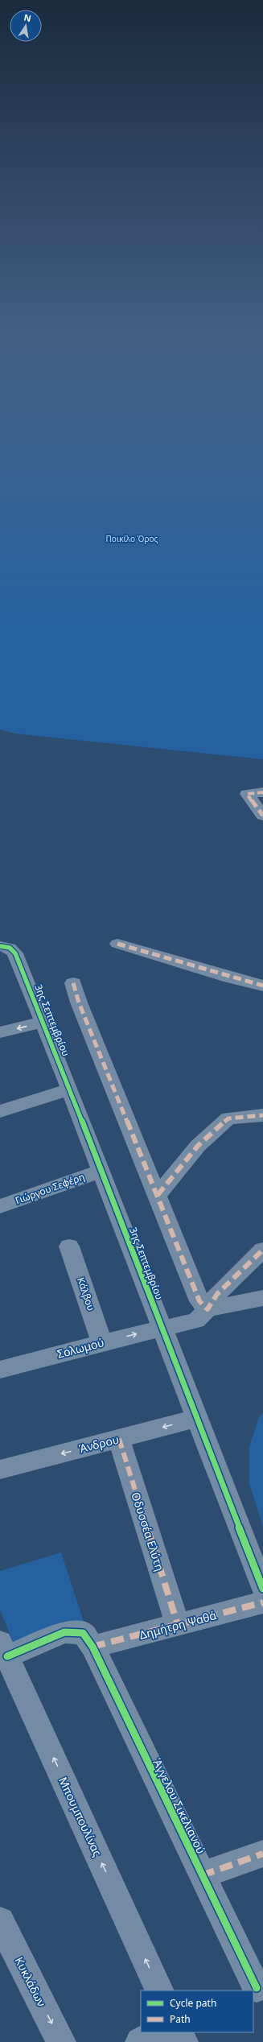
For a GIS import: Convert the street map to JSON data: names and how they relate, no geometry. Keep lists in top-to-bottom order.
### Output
{
  "streets": {
    "street": [
      "3ης Σεπτεμβρίου",
      "Γιώργου Σεφέρη",
      "Κάλβου",
      "Σολωμού",
      "Άνδρου",
      "Οδυσσέα Ελύτη",
      "Δημήτρη Ψαθά",
      "Άγγελου Σικελιανού",
      "Μπουμπουλίνας",
      "Κυκλάδων"
    ]
  },
  "crossings": [
    ["3ης Σεπτεμβρίου", "Γιώργου Σεφέρη"],
    ["3ης Σεπτεμβρίου", "Σολωμού"],
    ["3ης Σεπτεμβρίου", "Άνδρου"],
    ["Κάλβου", "Σολωμού"],
    ["Άνδρου", "Οδυσσέα Ελύτη"],
    ["Οδυσσέα Ελύτη", "Δημήτρη Ψαθά"],
    ["Δημήτρη Ψαθά", "Άγγελου Σικελιανού"],
    ["Δημήτρη Ψαθά", "Μπουμπουλίνας"]
  ],
  "one_way": ["Άνδρου", "Μπουμπουλίνας", "Κυκλάδων"],
  "parks": ["Ποικίλο Όρος"],
  "legend": ["Cycle path", "Path"],
  "north": "top"
}
